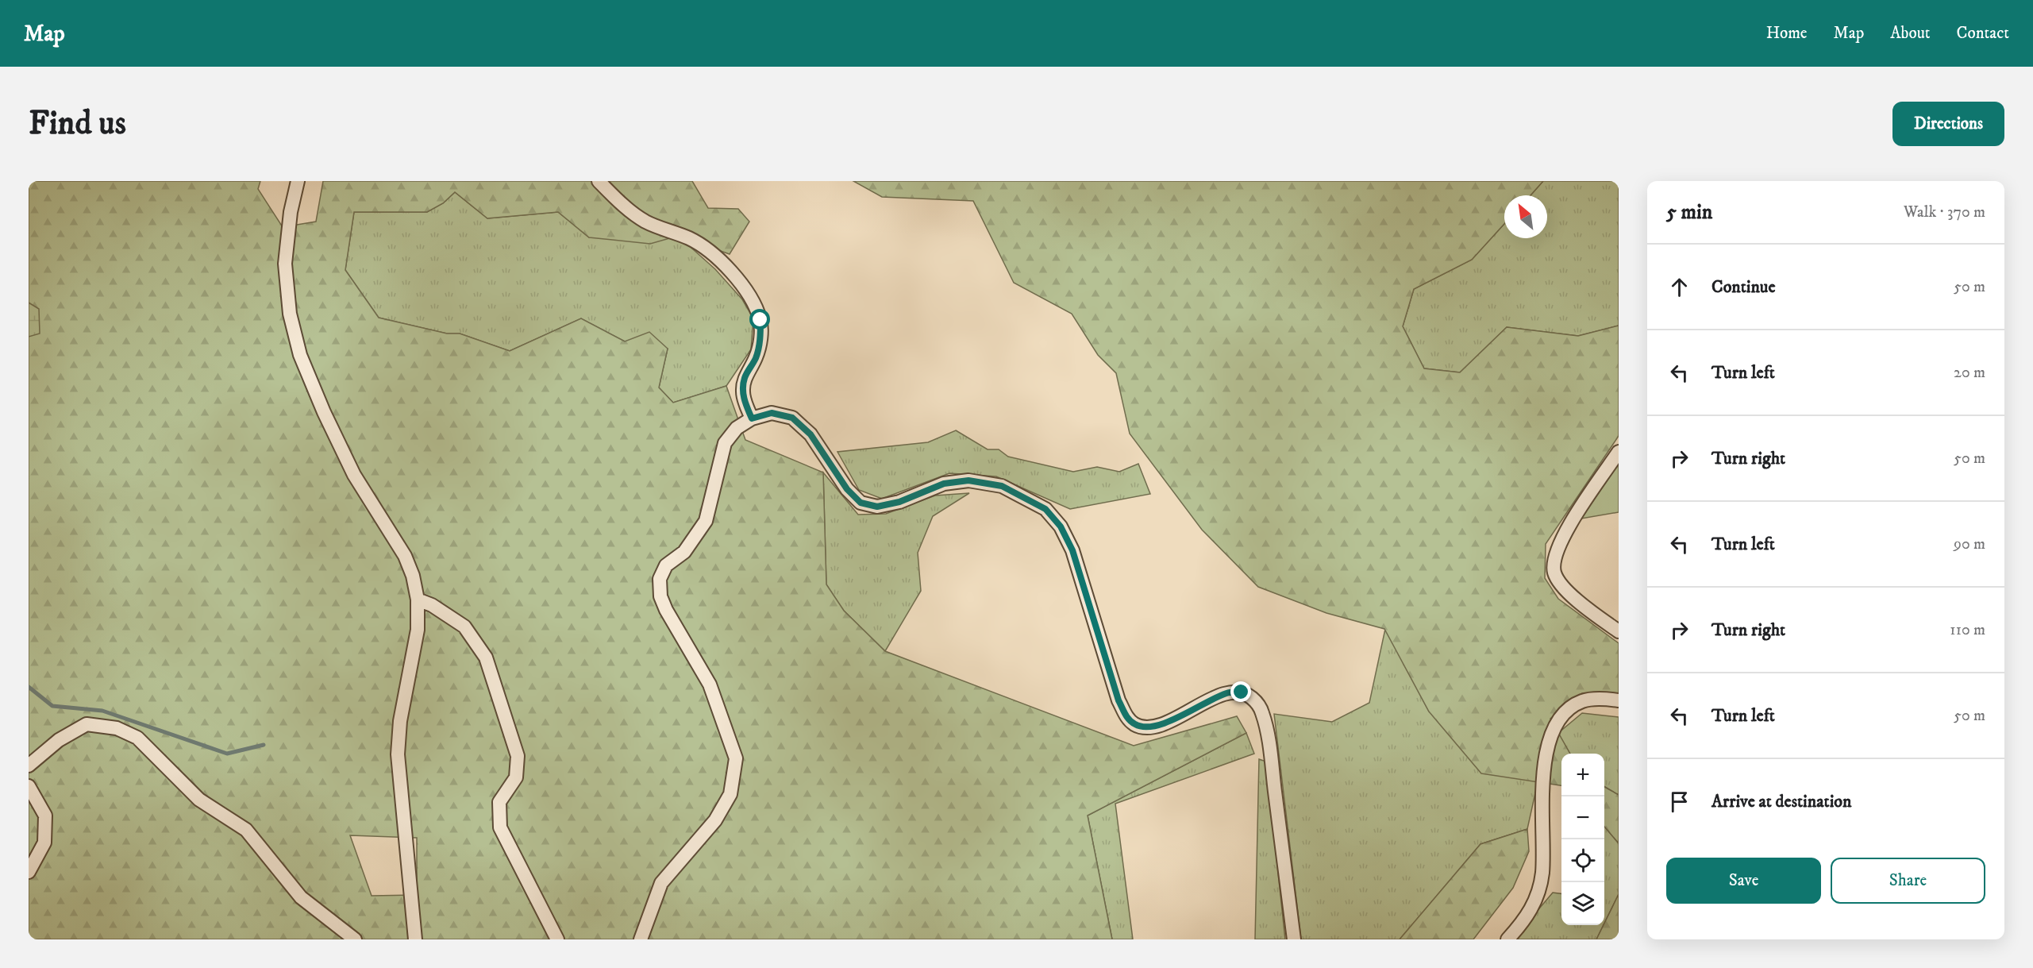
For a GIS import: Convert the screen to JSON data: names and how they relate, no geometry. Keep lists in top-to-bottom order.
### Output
{
  "north": "top left",
  "page": {
    "header": "Map",
    "nav": [
      "Home",
      "Map",
      "About",
      "Contact"
    ],
    "buttons": [
      "Directions",
      ["Save", "Share"]
    ],
    "title": "Find us",
    "heading": ["5 min", "Walk · 370 m"],
    "list": [
      ["Continue", "50 m"],
      ["Turn left", "20 m"],
      ["Turn right", "50 m"],
      ["Turn left", "90 m"],
      ["Turn right", "110 m"],
      ["Turn left", "50 m"],
      "Arrive at destination"
    ],
    "map_buttons": ["+", "−"]
  }
}
